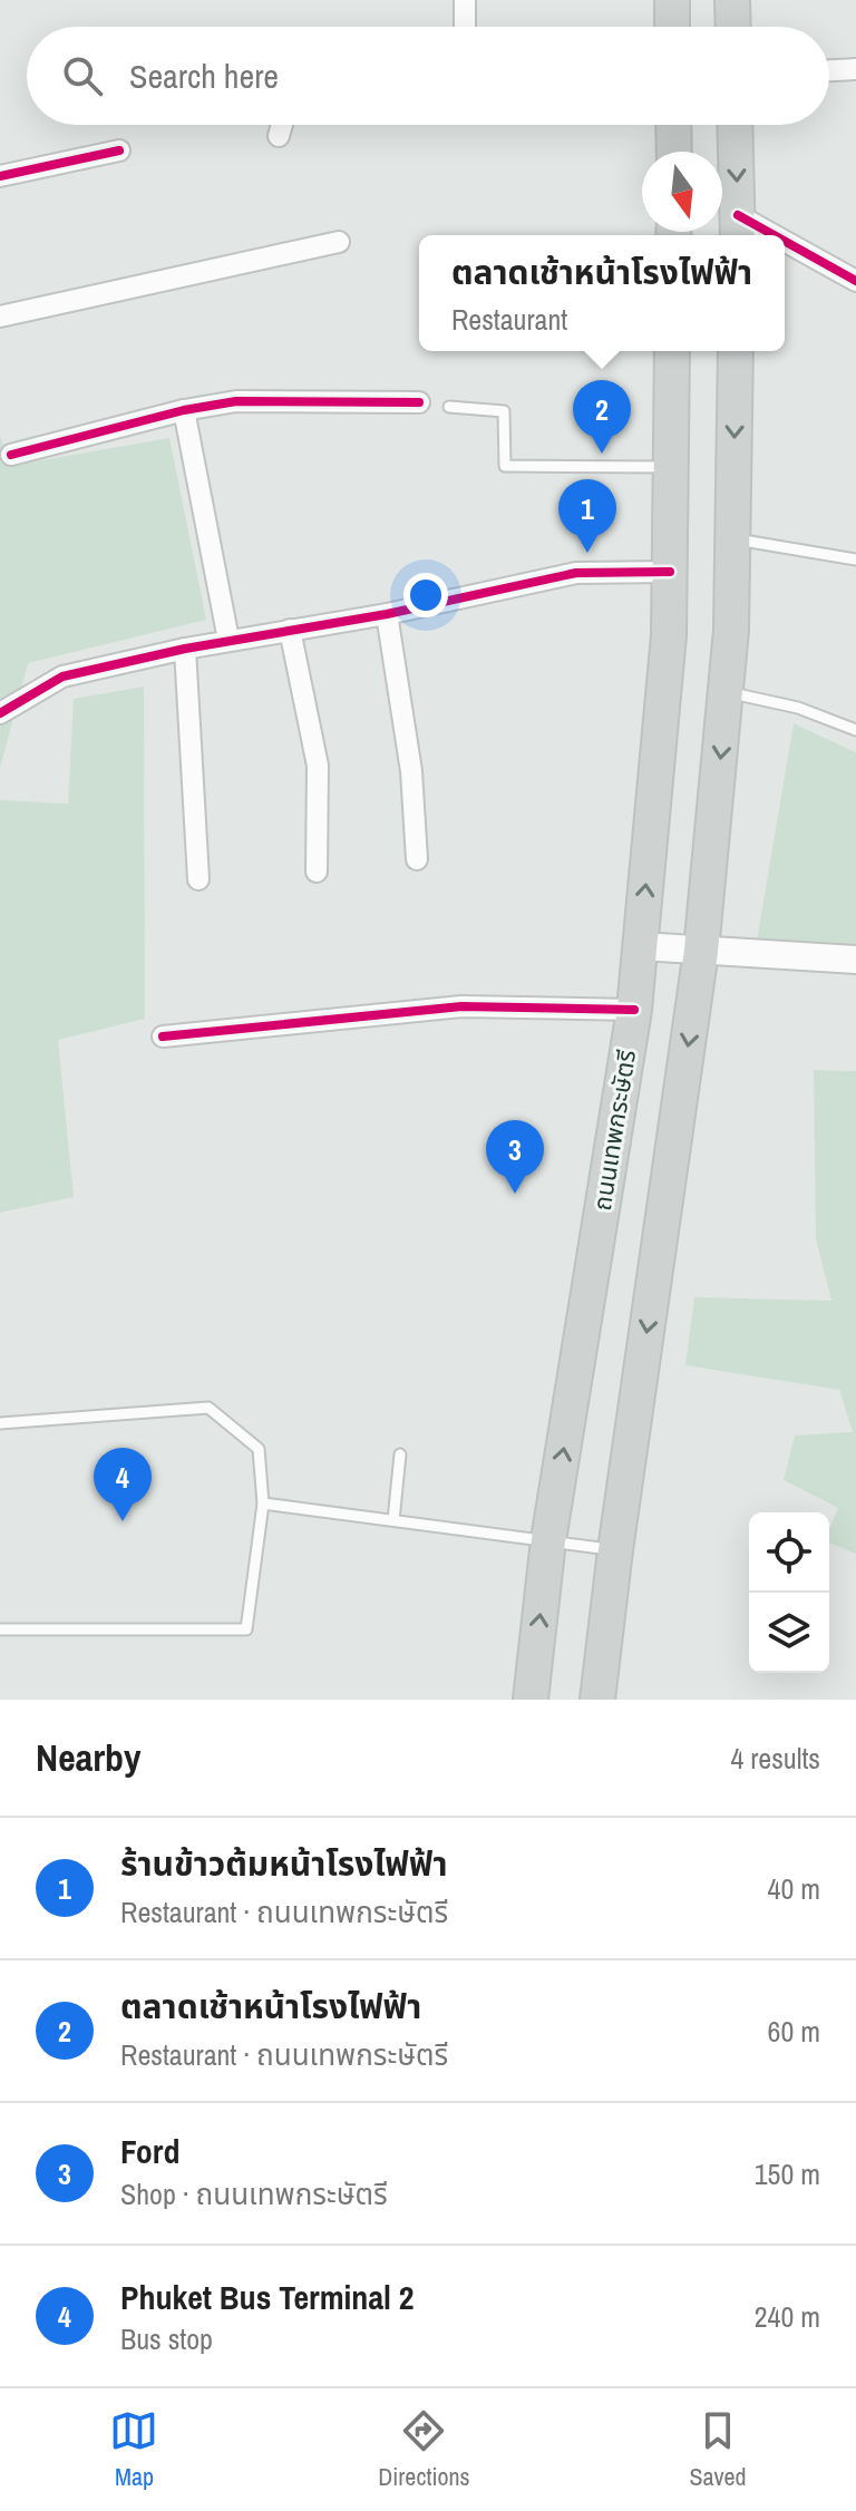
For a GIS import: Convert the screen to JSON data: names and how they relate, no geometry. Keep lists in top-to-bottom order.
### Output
{
  "streets": {
    "main road": ["ถนนเทพกระษัตรี"]
  },
  "north": "bottom",
  "page": {
    "search": "Search here",
    "popup": ["ตลาดเช้าหน้าโรงไฟฟ้า", "Restaurant"],
    "pins": [
      "2",
      "1",
      "3",
      "4"
    ],
    "heading": ["Nearby", "4 results"],
    "list": [
      {
        "mark": "1",
        "name": "ร้านข้าวต้มหน้าโรงไฟฟ้า",
        "note": "Restaurant · ถนนเทพกระษัตรี",
        "value": "40 m"
      },
      {
        "mark": "2",
        "name": "ตลาดเช้าหน้าโรงไฟฟ้า",
        "note": "Restaurant · ถนนเทพกระษัตรี",
        "value": "60 m"
      },
      {
        "mark": "3",
        "name": "Ford",
        "note": "Shop · ถนนเทพกระษัตรี",
        "value": "150 m"
      },
      {
        "mark": "4",
        "name": "Phuket Bus Terminal 2",
        "note": "Bus stop",
        "value": "240 m"
      }
    ],
    "nav": ["Map", "Directions", "Saved"]
  }
}
